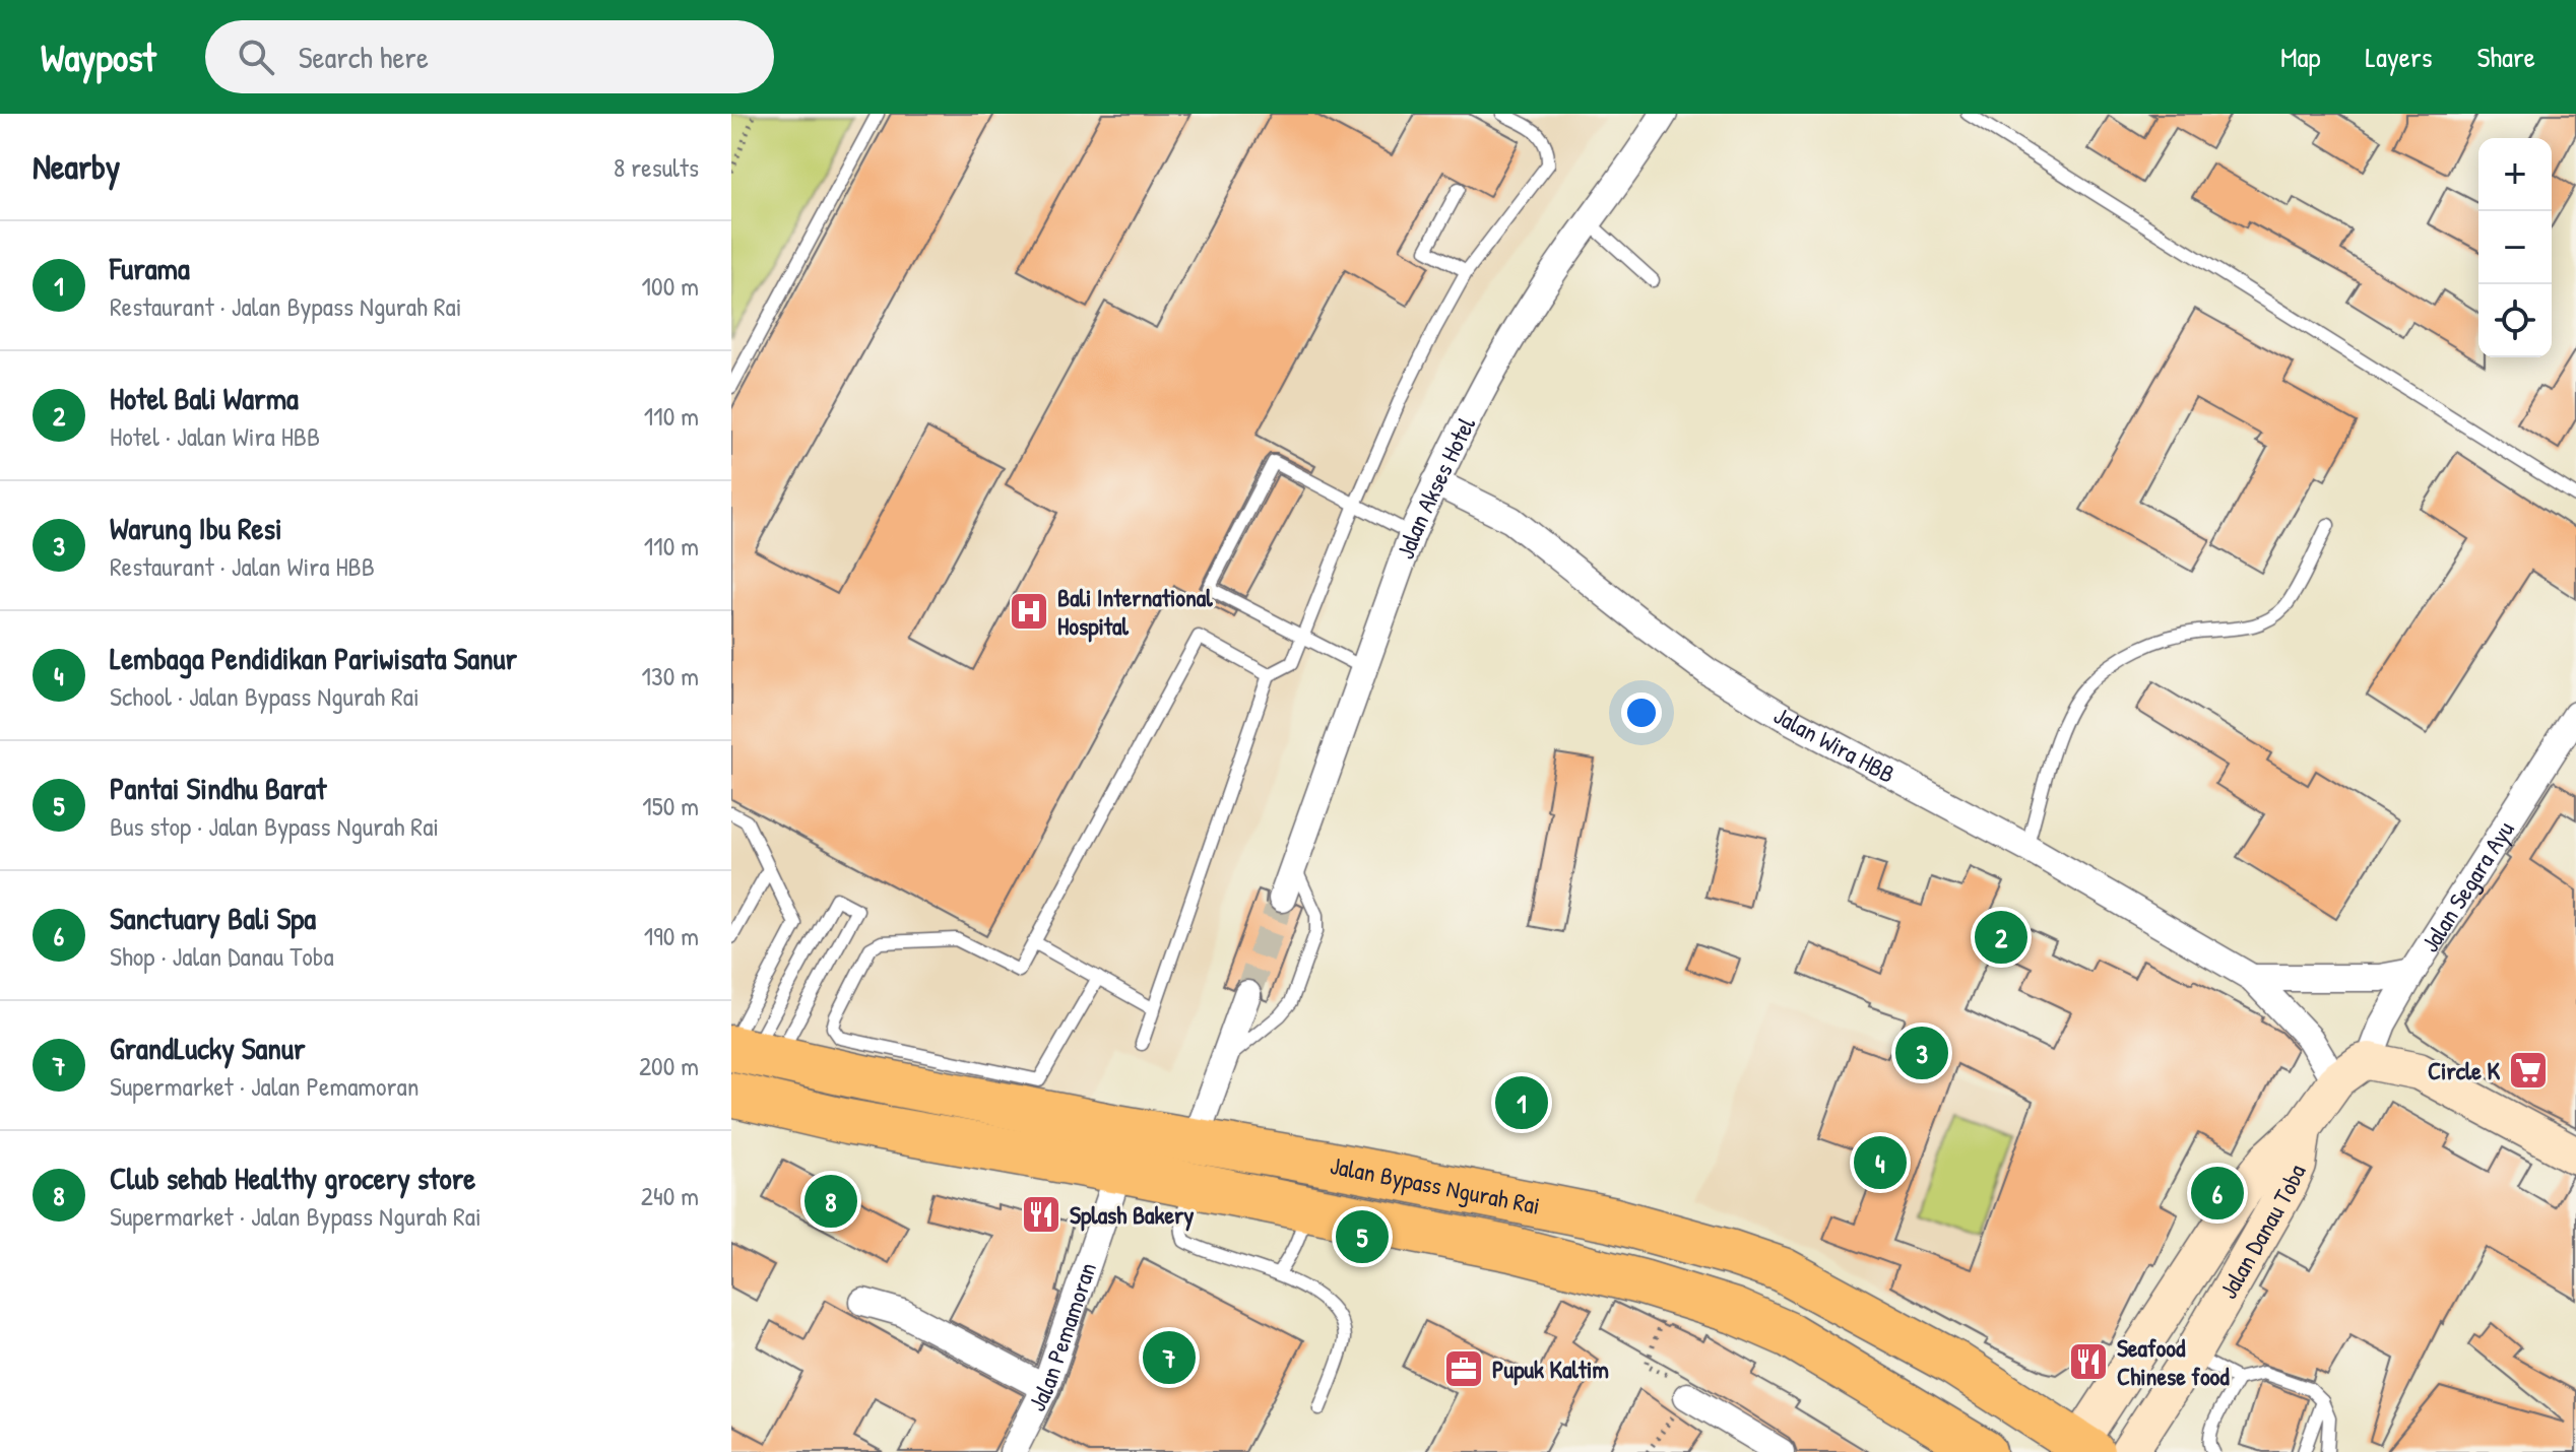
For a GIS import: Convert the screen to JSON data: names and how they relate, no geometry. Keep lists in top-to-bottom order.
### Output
{
  "streets": {
    "highway": ["Jalan Bypass Ngurah Rai"],
    "street": [
      "Jalan Akses Hotel",
      "Jalan Wira HBB",
      "Jalan Segara Ayu",
      "Jalan Danau Toba",
      "Jalan Pemamoran"
    ]
  },
  "crossings": [
    ["Jalan Akses Hotel", "Jalan Wira HBB"],
    ["Jalan Wira HBB", "Jalan Danau Toba"],
    ["Jalan Segara Ayu", "Jalan Danau Toba"],
    ["Jalan Bypass Ngurah Rai", "Jalan Danau Toba"],
    ["Jalan Bypass Ngurah Rai", "Jalan Pemamoran"]
  ],
  "places": {
    "hospital": ["Bali International Hospital"],
    "supermarket": ["Circle K"],
    "restaurant": ["Splash Bakery", "Seafood Chinese food"],
    "office": ["Pupuk Kaltim"]
  },
  "page": {
    "header": "Waypost",
    "search": "Search here",
    "nav": ["Map", "Layers", "Share"],
    "heading": ["Nearby", "8 results"],
    "map_buttons": ["+", "−"],
    "list": [
      {
        "mark": "1",
        "name": "Furama",
        "note": "Restaurant · Jalan Bypass Ngurah Rai",
        "value": "100 m"
      },
      {
        "mark": "2",
        "name": "Hotel Bali Warma",
        "note": "Hotel · Jalan Wira HBB",
        "value": "110 m"
      },
      {
        "mark": "3",
        "name": "Warung Ibu Resi",
        "note": "Restaurant · Jalan Wira HBB",
        "value": "110 m"
      },
      {
        "mark": "4",
        "name": "Lembaga Pendidikan Pariwisata Sanur",
        "note": "School · Jalan Bypass Ngurah Rai",
        "value": "130 m"
      },
      {
        "mark": "5",
        "name": "Pantai Sindhu Barat",
        "note": "Bus stop · Jalan Bypass Ngurah Rai",
        "value": "150 m"
      },
      {
        "mark": "6",
        "name": "Sanctuary Bali Spa",
        "note": "Shop · Jalan Danau Toba",
        "value": "190 m"
      },
      {
        "mark": "7",
        "name": "GrandLucky Sanur",
        "note": "Supermarket · Jalan Pemamoran",
        "value": "200 m"
      },
      {
        "mark": "8",
        "name": "Club sehab Healthy grocery store",
        "note": "Supermarket · Jalan Bypass Ngurah Rai",
        "value": "240 m"
      }
    ],
    "pins": [
      "2",
      "3",
      "1",
      "4",
      "6",
      "8",
      "5",
      "7"
    ]
  }
}
